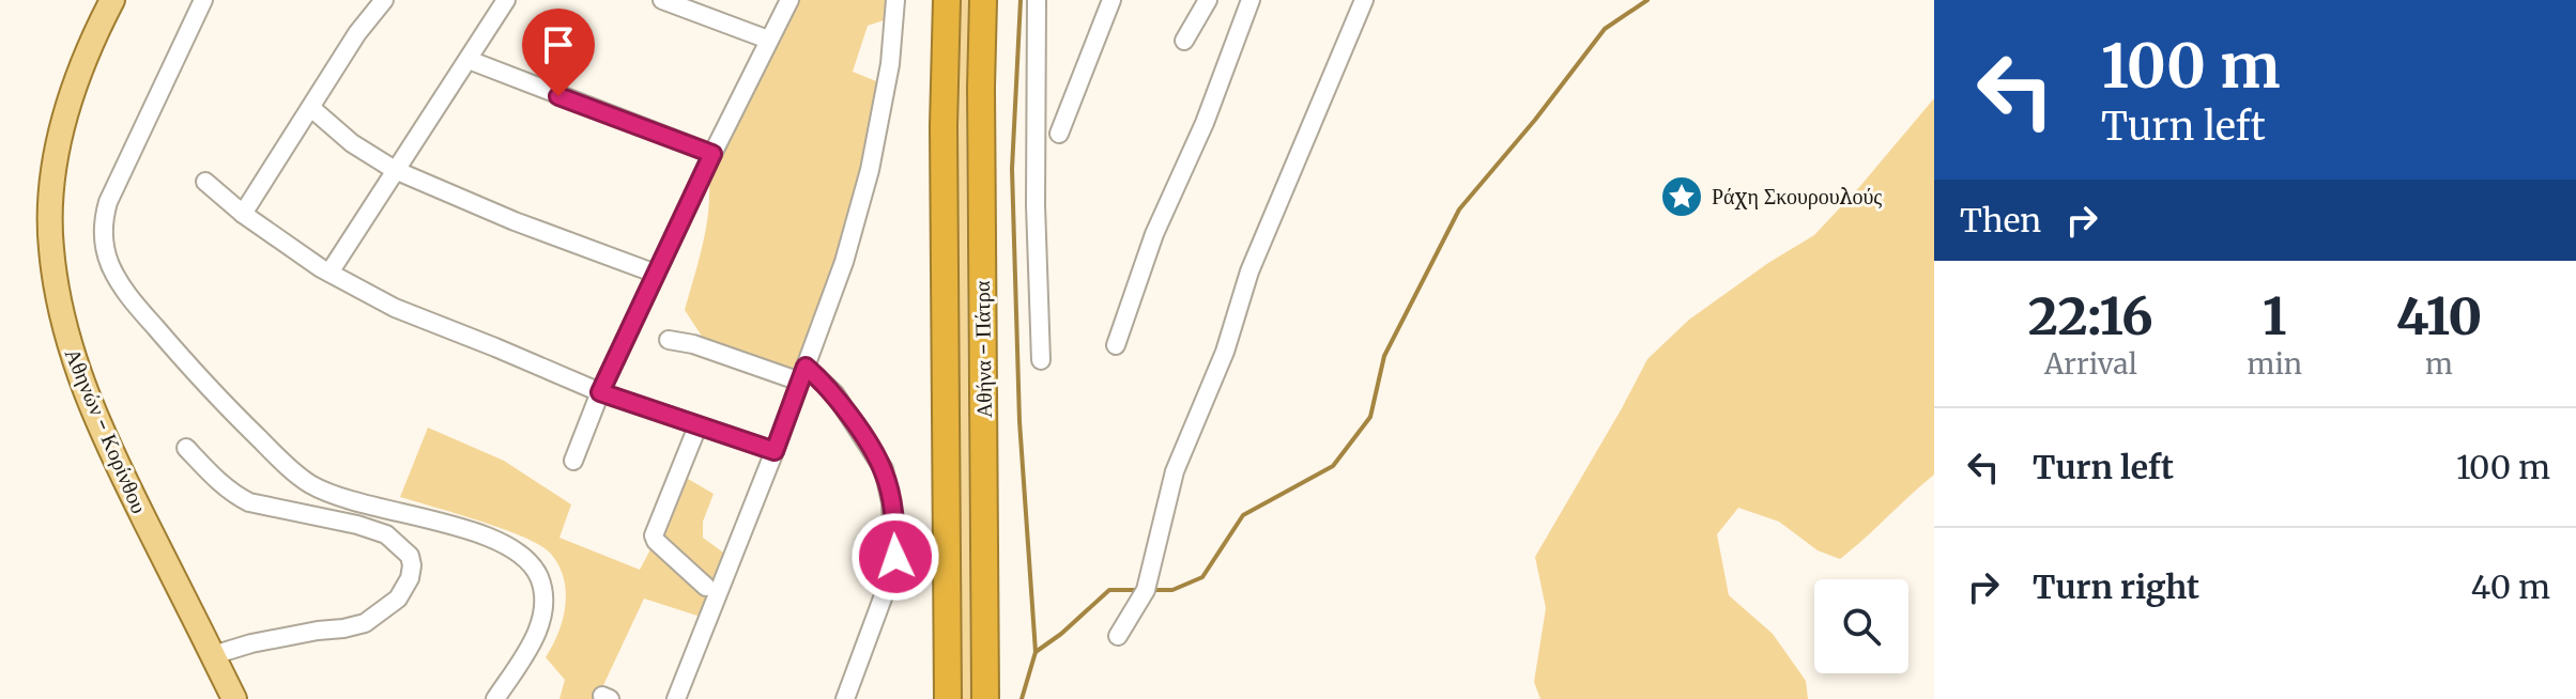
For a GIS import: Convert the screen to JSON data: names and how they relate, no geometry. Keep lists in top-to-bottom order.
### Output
{
  "streets": {
    "highway": ["Αθήνα - Πάτρα"],
    "main road": ["Αθηνών - Κορίνθου"]
  },
  "places": {
    "place": ["Ράχη Σκουρουλούς"]
  },
  "page": {
    "turn": ["100 m", "Turn left"],
    "then": "Then",
    "eta": [
      "22:16",
      "Arrival",
      "1",
      "min",
      "410",
      "m"
    ],
    "list": [
      {
        "name": "Turn left",
        "value": "100 m"
      },
      {
        "name": "Turn right",
        "value": "40 m"
      }
    ]
  }
}
